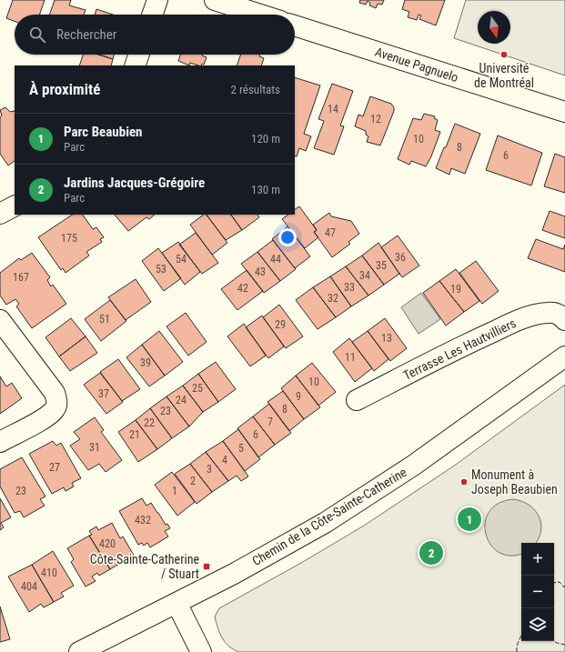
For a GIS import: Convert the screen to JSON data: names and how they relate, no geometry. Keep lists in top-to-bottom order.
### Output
{
  "streets": {
    "street": ["Avenue Pagnuelo", "Terrasse Les Hautvilliers", "Chemin de la Côte-Sainte-Catherine"]
  },
  "places": {
    "other": ["Université de Montréal", "Monument à Joseph Beaubien"],
    "transit": ["Côte-Sainte-Catherine / Stuart"]
  },
  "house_numbers": [
    "14",
    "12",
    "10",
    "8",
    "6",
    "47",
    "175",
    "36",
    "54",
    "44",
    "35",
    "53",
    "43",
    "34",
    "167",
    "33",
    "42",
    "19",
    "32",
    "51",
    "29",
    "13",
    "11",
    "39",
    "10",
    "25",
    "37",
    "9",
    "24",
    "8",
    "23",
    "7",
    "22",
    "21",
    "6",
    "31",
    "5",
    "4",
    "27",
    "3",
    "2",
    "23",
    "1",
    "432",
    "420",
    "410",
    "404"
  ],
  "north": "bottom",
  "page": {
    "search": "Rechercher",
    "heading": ["À proximité", "2 résultats"],
    "list": [
      {
        "mark": "1",
        "name": "Parc Beaubien",
        "note": "Parc",
        "value": "120 m"
      },
      {
        "mark": "2",
        "name": "Jardins Jacques-Grégoire",
        "note": "Parc",
        "value": "130 m"
      }
    ],
    "pins": ["1", "2"],
    "map_buttons": ["+", "−"]
  }
}
